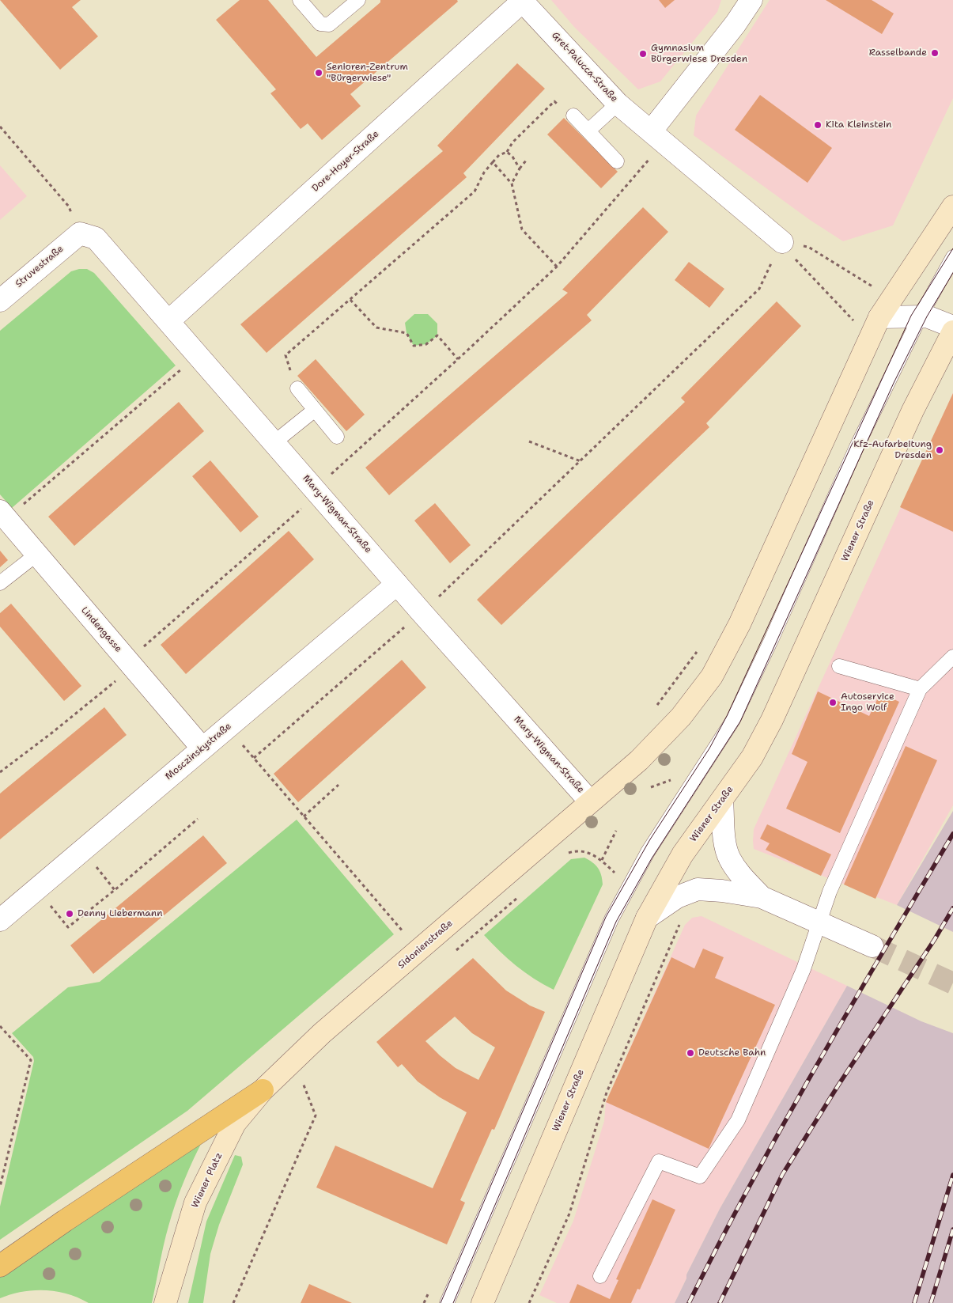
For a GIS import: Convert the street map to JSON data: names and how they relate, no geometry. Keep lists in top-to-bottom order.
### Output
{
  "streets": {
    "main road": ["Wiener Straße", "Sidonienstraße", "Wiener Platz"],
    "street": [
      "Gret-Palucca-Straße",
      "Dore-Hoyer-Straße",
      "Struvestraße",
      "Mary-Wigman-Straße",
      "Lindengasse",
      "Mosczinskystraße"
    ]
  },
  "crossings": [
    ["Gret-Palucca-Straße", "Dore-Hoyer-Straße"],
    ["Dore-Hoyer-Straße", "Mary-Wigman-Straße"],
    ["Struvestraße", "Mary-Wigman-Straße"],
    ["Mary-Wigman-Straße", "Mosczinskystraße"],
    ["Mary-Wigman-Straße", "Sidonienstraße"],
    ["Lindengasse", "Mosczinskystraße"],
    ["Sidonienstraße", "Wiener Platz"]
  ],
  "places": [
    "Rasselbande",
    "Gymnasium Bürgerwiese Dresden",
    "Senioren-Zentrum \"Bürgerwiese\"",
    "Kita Kleinstein",
    "Kfz-Aufarbeitung Dresden",
    "Autoservice Ingo Wolf",
    "Denny Liebermann",
    "Deutsche Bahn"
  ]
}
